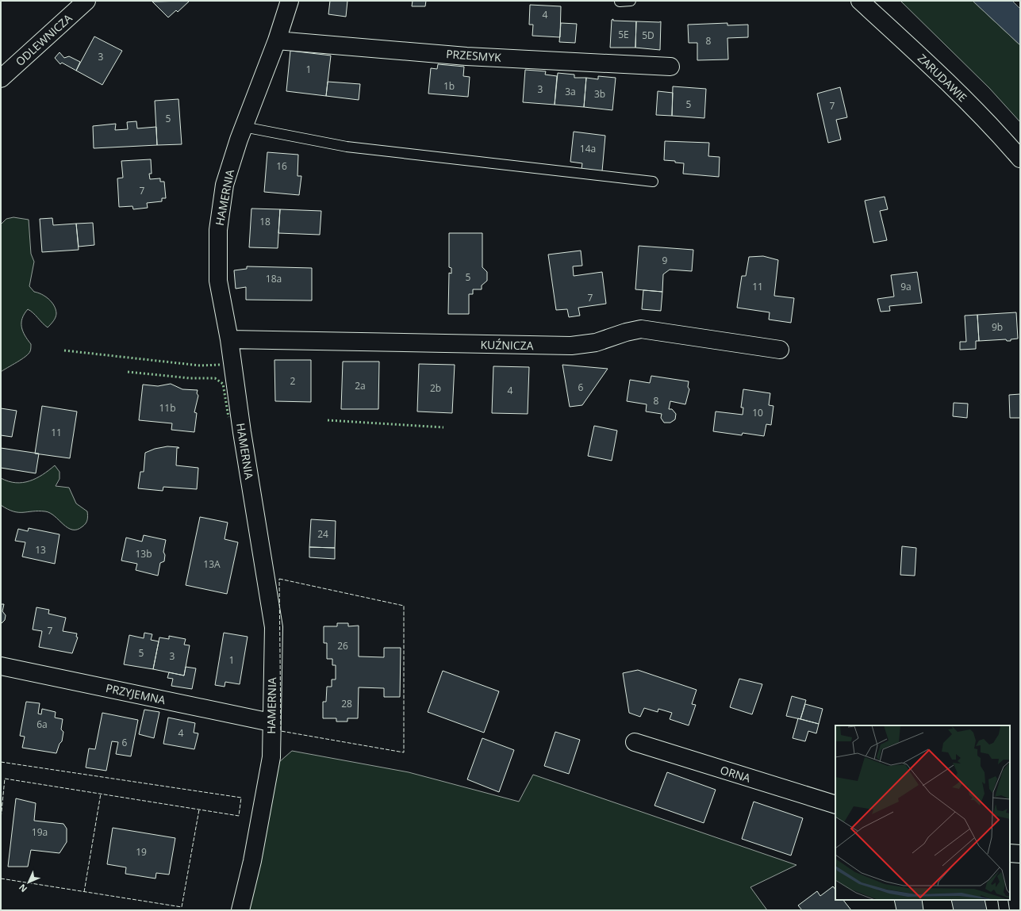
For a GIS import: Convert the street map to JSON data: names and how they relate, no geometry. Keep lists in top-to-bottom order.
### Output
{
  "streets": {
    "street": [
      "ODLEWNICZA",
      "PRZESMYK",
      "ZARUDAWIE",
      "HAMERNIA",
      "KUŹNICZA",
      "PRZYJEMNA",
      "ORNA"
    ]
  },
  "crossings": [
    ["PRZESMYK", "HAMERNIA"],
    ["HAMERNIA", "KUŹNICZA"],
    ["HAMERNIA", "PRZYJEMNA"]
  ],
  "house_numbers": [
    "4",
    "5E",
    "5D",
    "8",
    "3",
    "1",
    "1b",
    "3",
    "3a",
    "3b",
    "5",
    "7",
    "5",
    "14a",
    "16",
    "7",
    "18",
    "9",
    "5",
    "18a",
    "11",
    "9a",
    "7",
    "9b",
    "2",
    "2a",
    "6",
    "2b",
    "4",
    "8",
    "11b",
    "10",
    "11",
    "24",
    "13",
    "13b",
    "13A",
    "7",
    "26",
    "5",
    "3",
    "1",
    "28",
    "6a",
    "4",
    "6",
    "19a",
    "19"
  ],
  "north": "bottom left"
}
